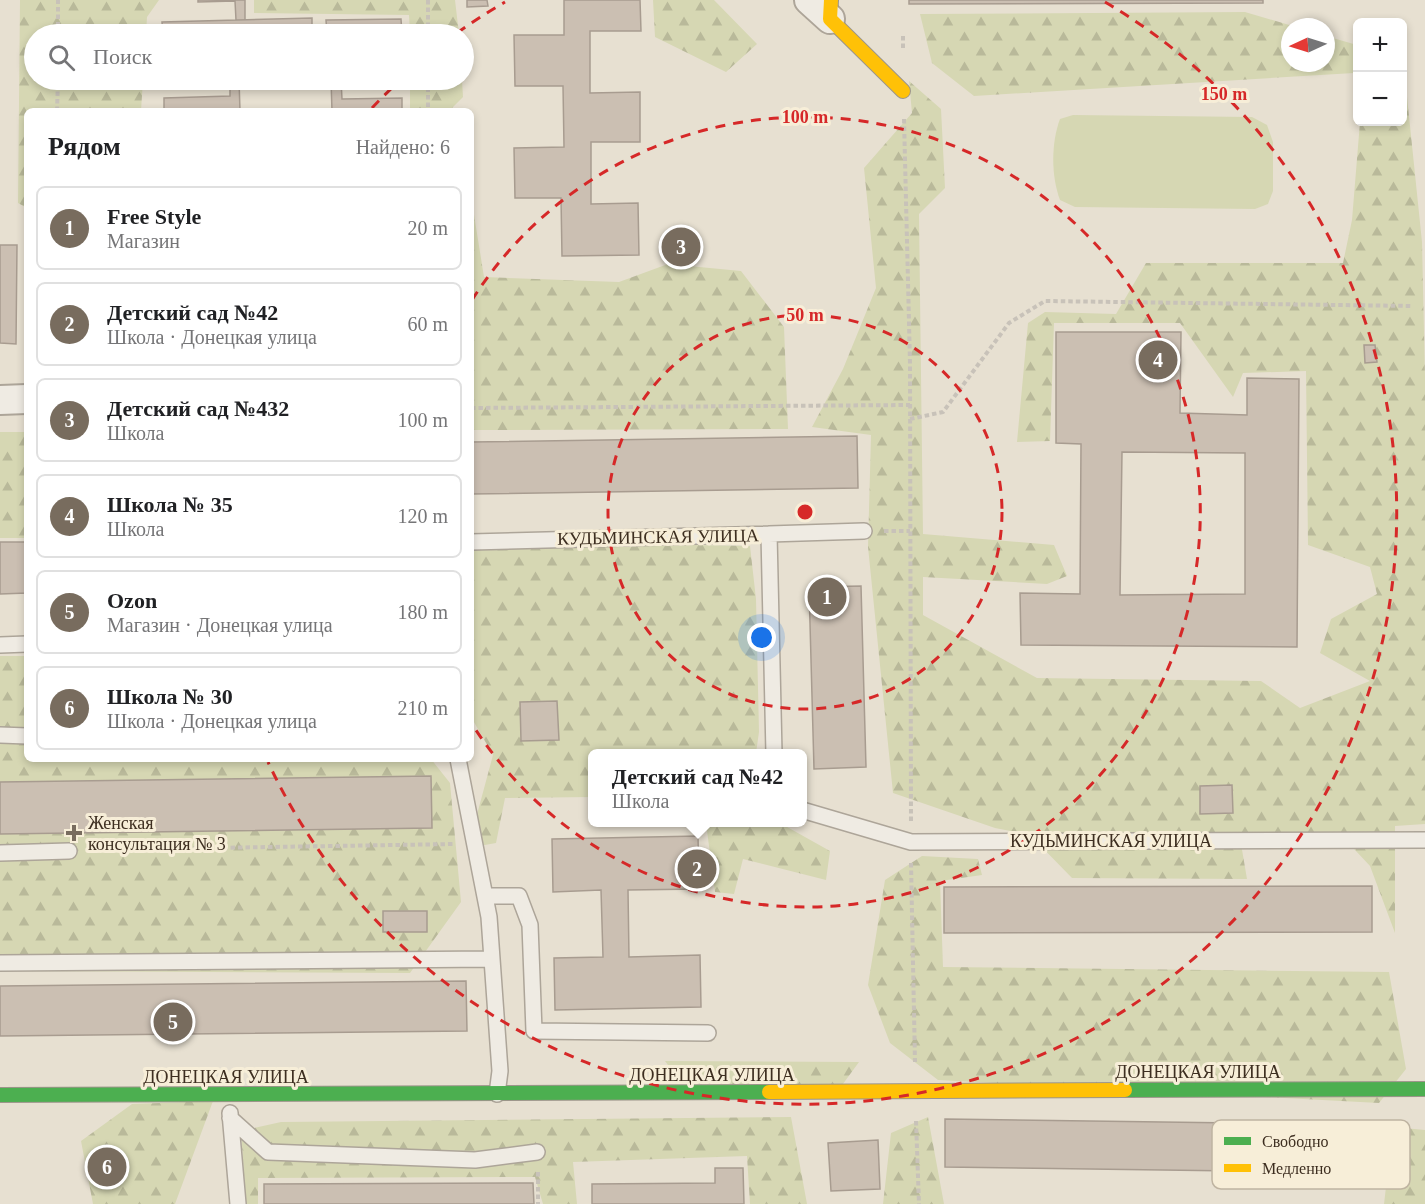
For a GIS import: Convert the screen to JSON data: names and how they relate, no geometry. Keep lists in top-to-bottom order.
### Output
{
  "streets": {
    "street": ["ДОНЕЦКАЯ УЛИЦА"],
    "lane": ["КУДЬМИНСКАЯ УЛИЦА"]
  },
  "places": {
    "health": ["Женская консультация № 3"]
  },
  "legend": ["Свободно", "Медленно"],
  "north": "left",
  "page": {
    "map_buttons": ["+", "−"],
    "search": "Поиск",
    "heading": ["Рядом", "Найдено: 6"],
    "list": [
      {
        "mark": "1",
        "name": "Free Style",
        "note": "Магазин",
        "value": "20 m"
      },
      {
        "mark": "2",
        "name": "Детский сад №42",
        "note": "Школа · Донецкая улица",
        "value": "60 m"
      },
      {
        "mark": "3",
        "name": "Детский сад №432",
        "note": "Школа",
        "value": "100 m"
      },
      {
        "mark": "4",
        "name": "Школа № 35",
        "note": "Школа",
        "value": "120 m"
      },
      {
        "mark": "5",
        "name": "Ozon",
        "note": "Магазин · Донецкая улица",
        "value": "180 m"
      },
      {
        "mark": "6",
        "name": "Школа № 30",
        "note": "Школа · Донецкая улица",
        "value": "210 m"
      }
    ],
    "pins": [
      "3",
      "4",
      "1",
      "2",
      "5",
      "6"
    ],
    "popup": ["Детский сад №42", "Школа"]
  },
  "rings": ["150 m", "100 m", "50 m"]
}
